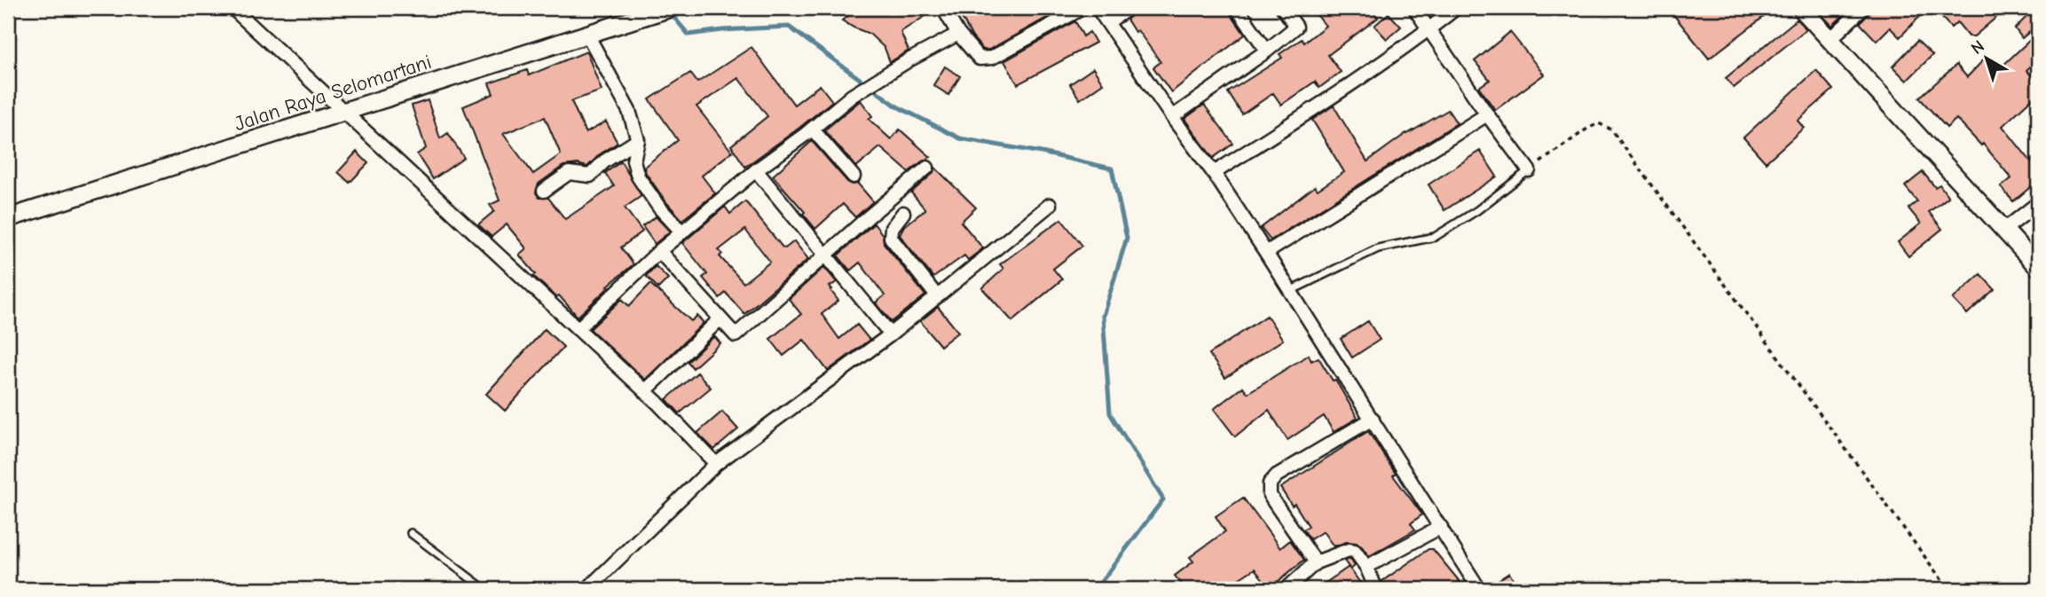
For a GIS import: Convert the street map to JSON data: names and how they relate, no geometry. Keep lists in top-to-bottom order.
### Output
{
  "streets": {
    "main road": ["Jalan Raya Selomartani"]
  },
  "north": "top left"
}
